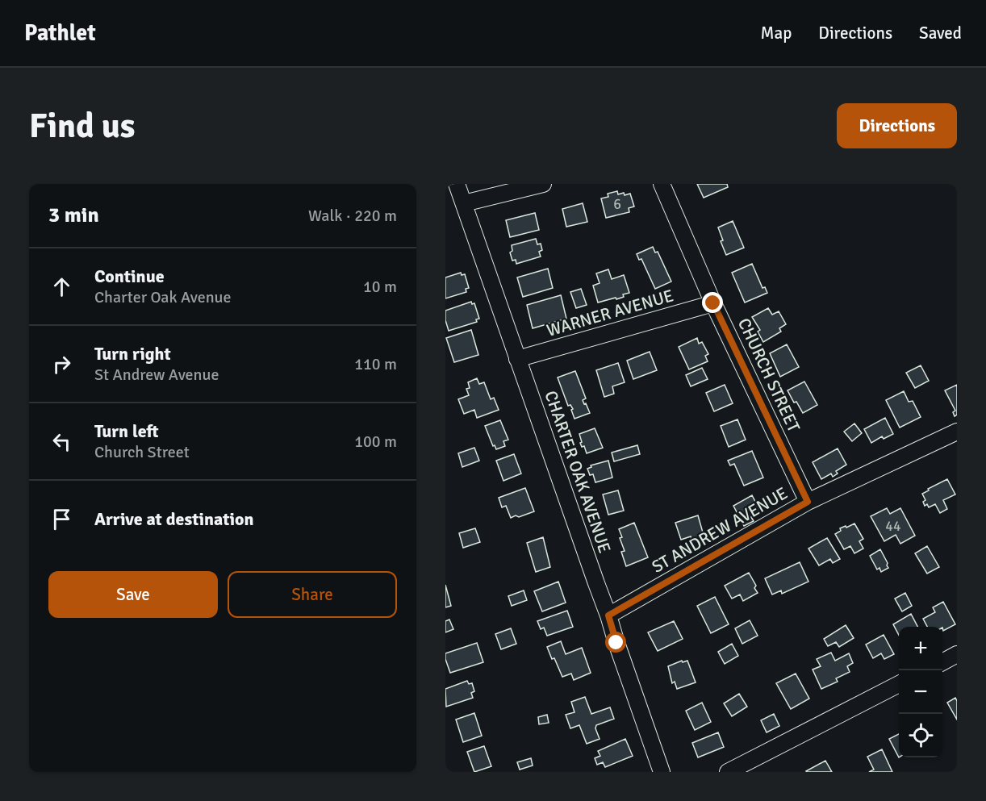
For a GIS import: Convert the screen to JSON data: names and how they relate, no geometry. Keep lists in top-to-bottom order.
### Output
{
  "streets": {
    "street": [
      "WARNER AVENUE",
      "CHURCH STREET",
      "CHARTER OAK AVENUE",
      "ST ANDREW AVENUE"
    ]
  },
  "crossings": [
    ["WARNER AVENUE", "CHURCH STREET"],
    ["WARNER AVENUE", "CHARTER OAK AVENUE"],
    ["CHURCH STREET", "ST ANDREW AVENUE"],
    ["CHARTER OAK AVENUE", "ST ANDREW AVENUE"]
  ],
  "house_numbers": ["6", "44"],
  "page": {
    "header": "Pathlet",
    "nav": ["Map", "Directions", "Saved"],
    "buttons": [
      "Directions",
      ["Save", "Share"]
    ],
    "title": "Find us",
    "heading": ["3 min", "Walk · 220 m"],
    "list": [
      ["Continue", "Charter Oak Avenue", "10 m"],
      ["Turn right", "St Andrew Avenue", "110 m"],
      ["Turn left", "Church Street", "100 m"],
      "Arrive at destination"
    ],
    "map_buttons": ["+", "−"]
  }
}
